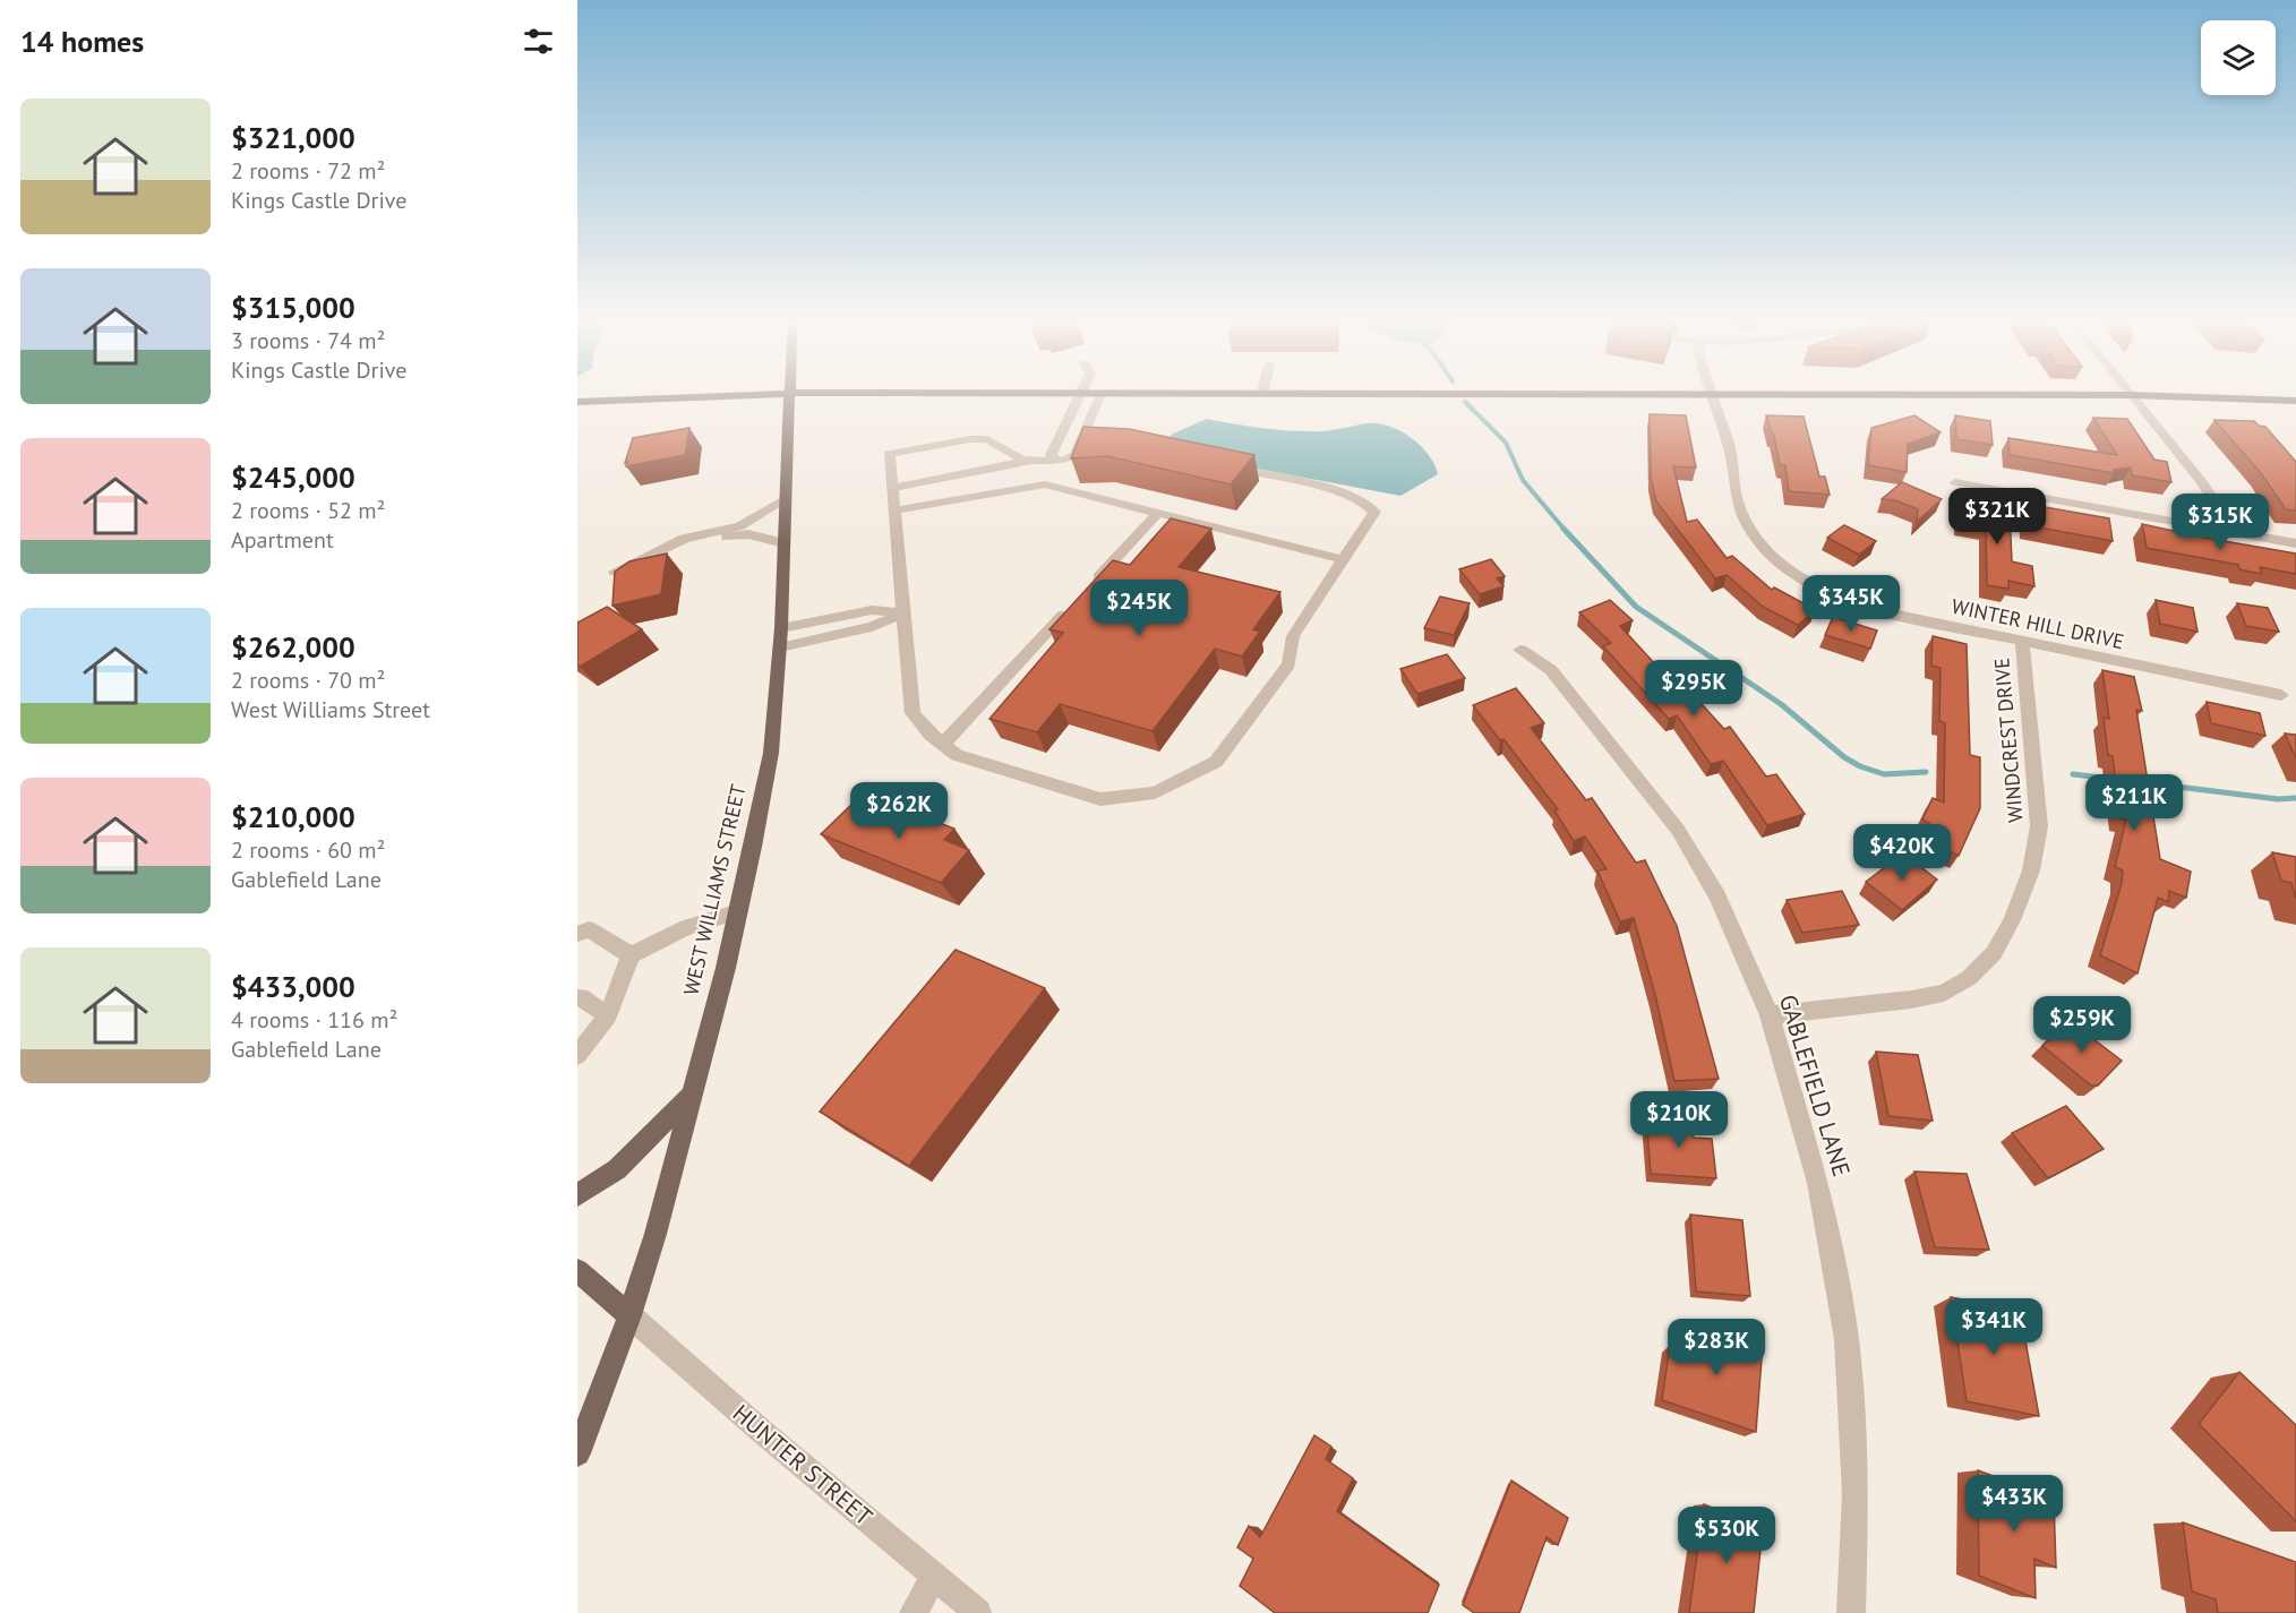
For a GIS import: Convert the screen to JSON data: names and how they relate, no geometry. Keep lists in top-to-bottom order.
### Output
{
  "streets": {
    "main road": ["WEST WILLIAMS STREET"],
    "street": [
      "WINTER HILL DRIVE",
      "WINDCREST DRIVE",
      "GABLEFIELD LANE",
      "HUNTER STREET"
    ]
  },
  "crossings": [
    ["WINTER HILL DRIVE", "WINDCREST DRIVE"],
    ["WINDCREST DRIVE", "GABLEFIELD LANE"],
    ["WEST WILLIAMS STREET", "HUNTER STREET"]
  ],
  "page": {
    "heading": "14 homes",
    "list": [
      {
        "name": "$321,000",
        "note": "2 rooms · 72 m² · Kings Castle Drive"
      },
      {
        "name": "$315,000",
        "note": "3 rooms · 74 m² · Kings Castle Drive"
      },
      {
        "name": "$245,000",
        "note": "2 rooms · 52 m² · Apartment"
      },
      {
        "name": "$262,000",
        "note": "2 rooms · 70 m² · West Williams Street"
      },
      {
        "name": "$210,000",
        "note": "2 rooms · 60 m² · Gablefield Lane"
      },
      {
        "name": "$433,000",
        "note": "4 rooms · 116 m² · Gablefield Lane"
      }
    ],
    "price": [
      "$321K",
      "$315K",
      "$345K",
      "$245K",
      "$295K",
      "$211K",
      "$262K",
      "$420K",
      "$259K",
      "$210K",
      "$341K",
      "$283K",
      "$433K",
      "$530K"
    ]
  }
}
